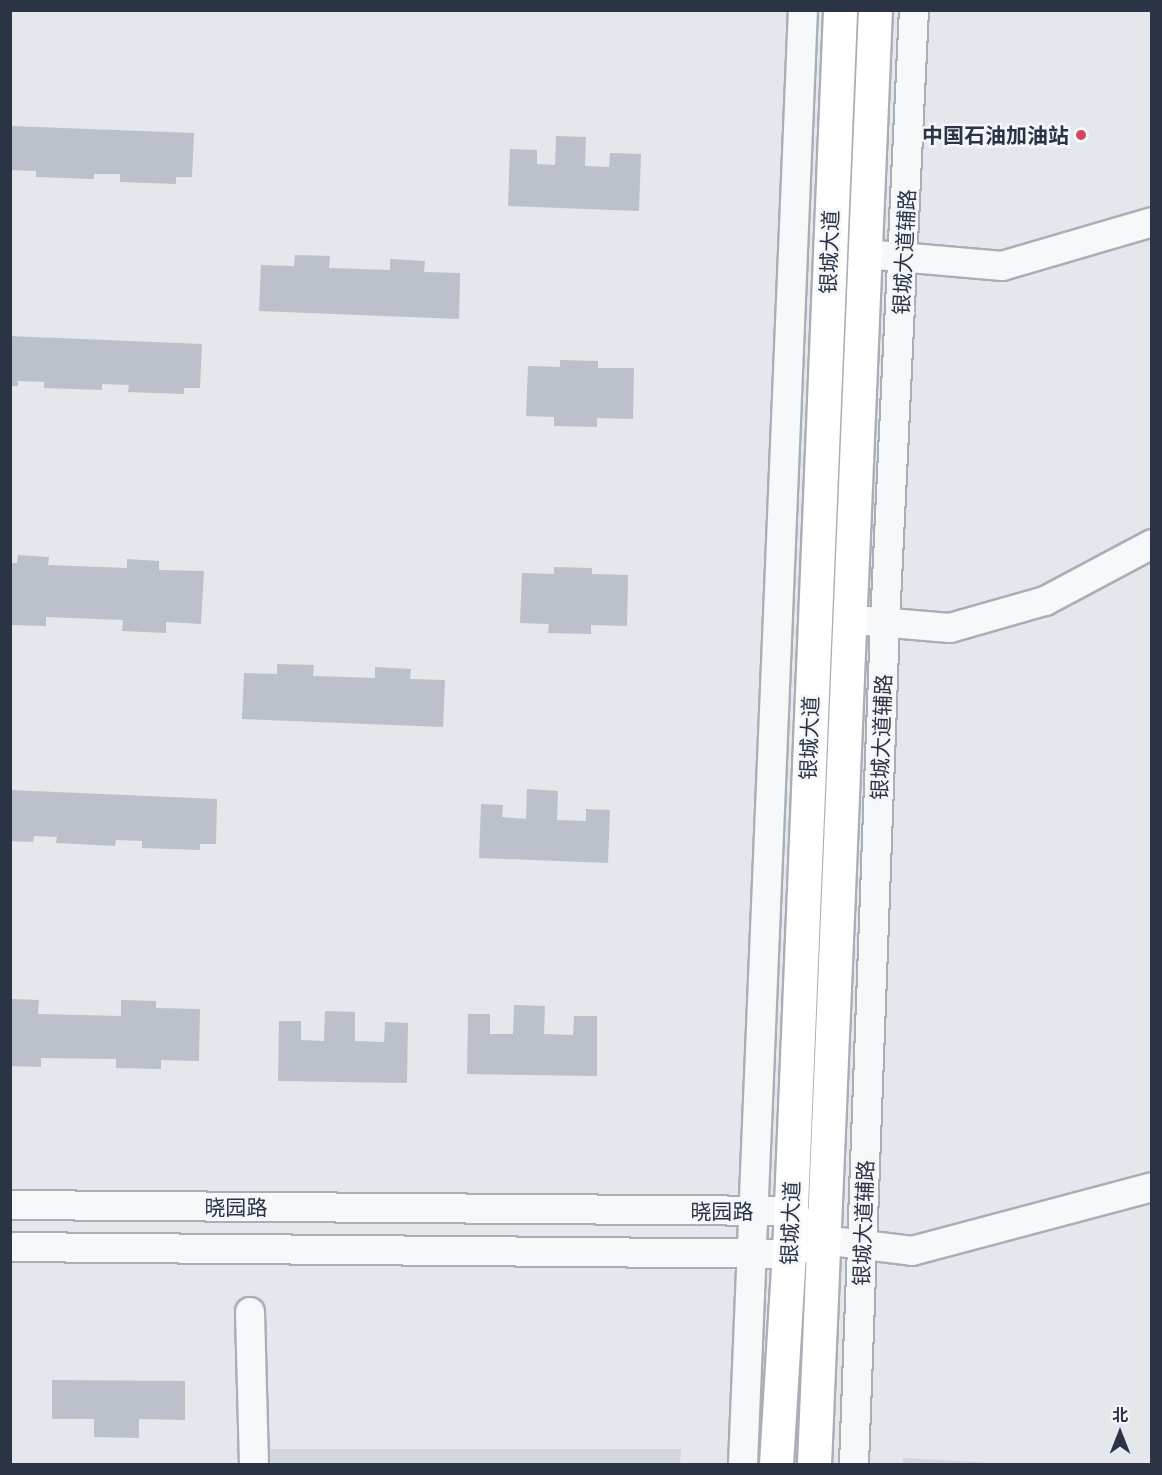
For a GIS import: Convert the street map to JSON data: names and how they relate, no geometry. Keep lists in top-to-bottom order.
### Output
{
  "streets": {
    "main road": ["银城大道"],
    "street": ["银城大道辅路", "晓园路"]
  },
  "crossings": [
    ["银城大道", "晓园路"]
  ],
  "places": ["中国石油加油站"],
  "north": "top"
}
